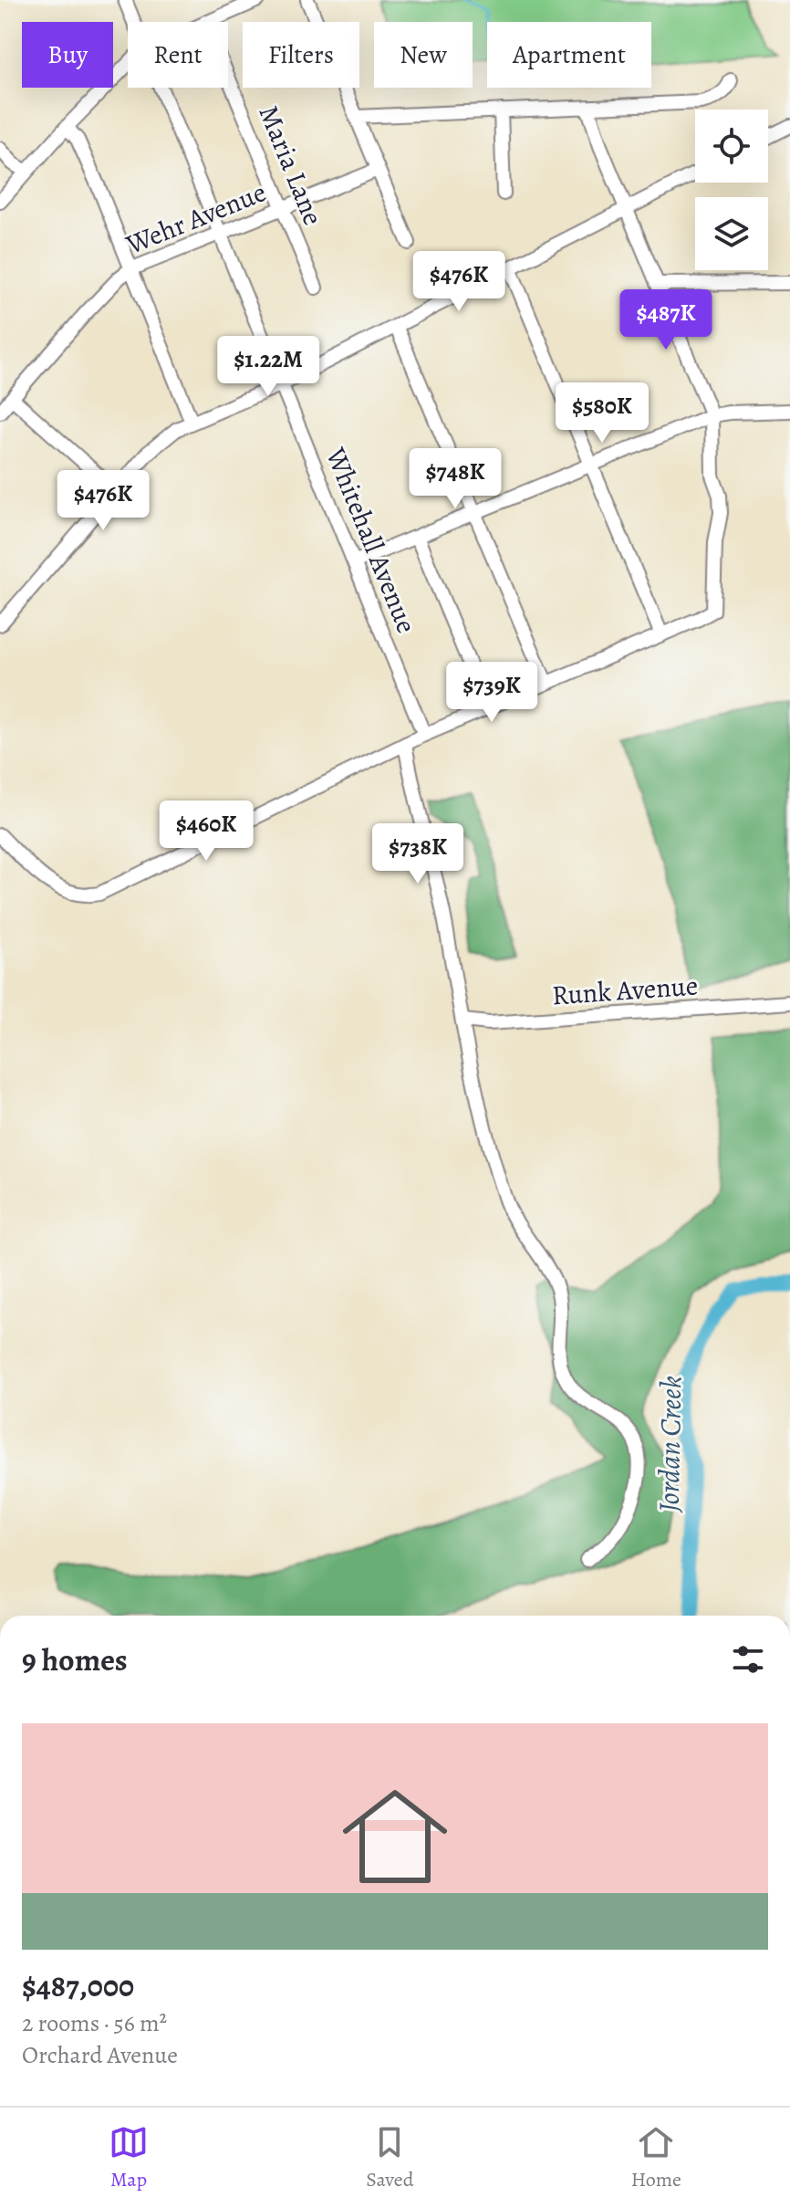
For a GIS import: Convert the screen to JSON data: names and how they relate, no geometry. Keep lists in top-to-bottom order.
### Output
{
  "streets": {
    "street": [
      "Maria Lane",
      "Wehr Avenue",
      "Whitehall Avenue",
      "Runk Avenue"
    ]
  },
  "crossings": [
    ["Maria Lane", "Wehr Avenue"],
    ["Wehr Avenue", "Whitehall Avenue"]
  ],
  "water": ["Jordan Creek"],
  "page": {
    "chip": [
      "Buy",
      "Rent",
      "Filters",
      "New",
      "Apartment"
    ],
    "price": [
      "$476K",
      "$487K",
      "$1.22M",
      "$580K",
      "$748K",
      "$476K",
      "$739K",
      "$460K",
      "$738K"
    ],
    "heading": "9 homes",
    "list": [
      {
        "name": "$487,000",
        "note": "2 rooms · 56 m² · Orchard Avenue"
      }
    ],
    "tabs": ["Map", "Saved", "Home"]
  }
}
